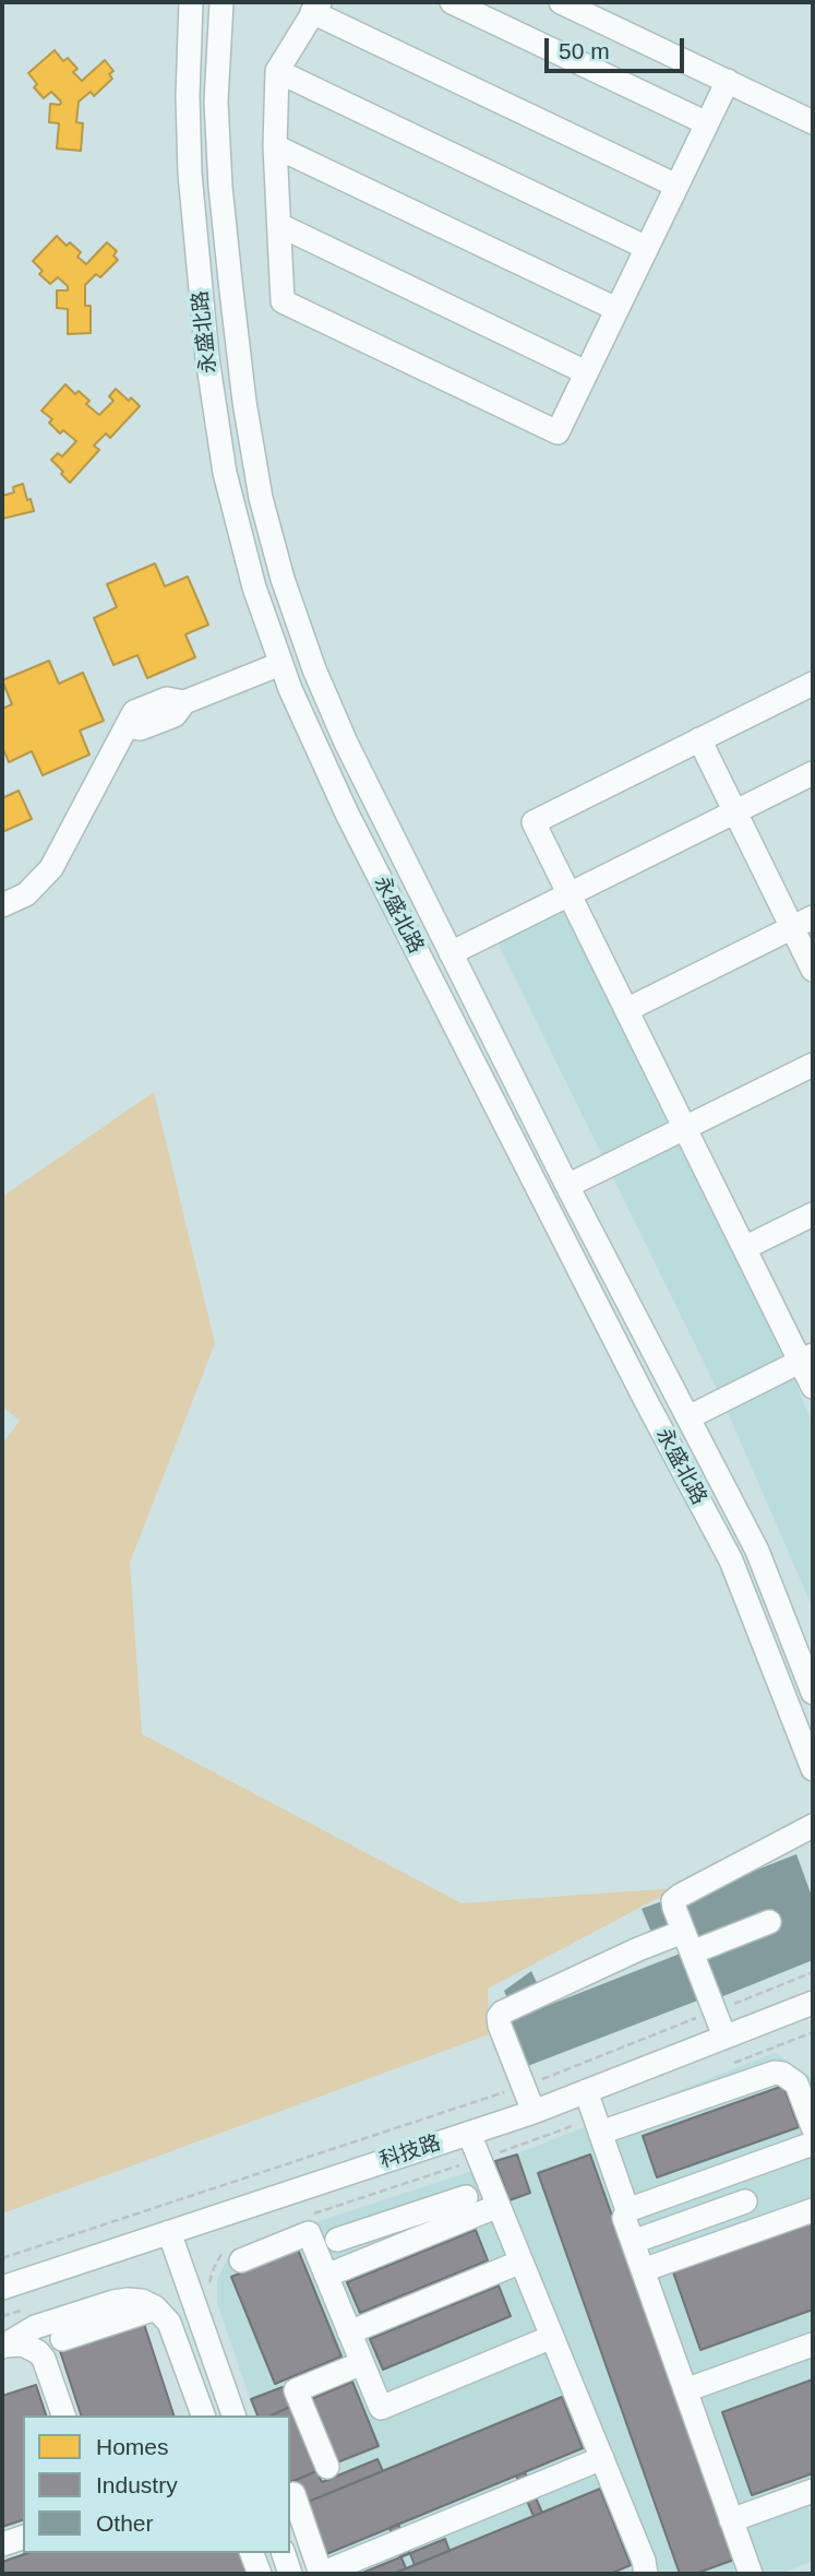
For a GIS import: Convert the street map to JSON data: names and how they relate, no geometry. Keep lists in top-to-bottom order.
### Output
{
  "streets": {
    "street": ["永盛北路", "科技路"]
  },
  "legend": ["Homes", "Industry", "Other"],
  "scale_bar": "50 m"
}
